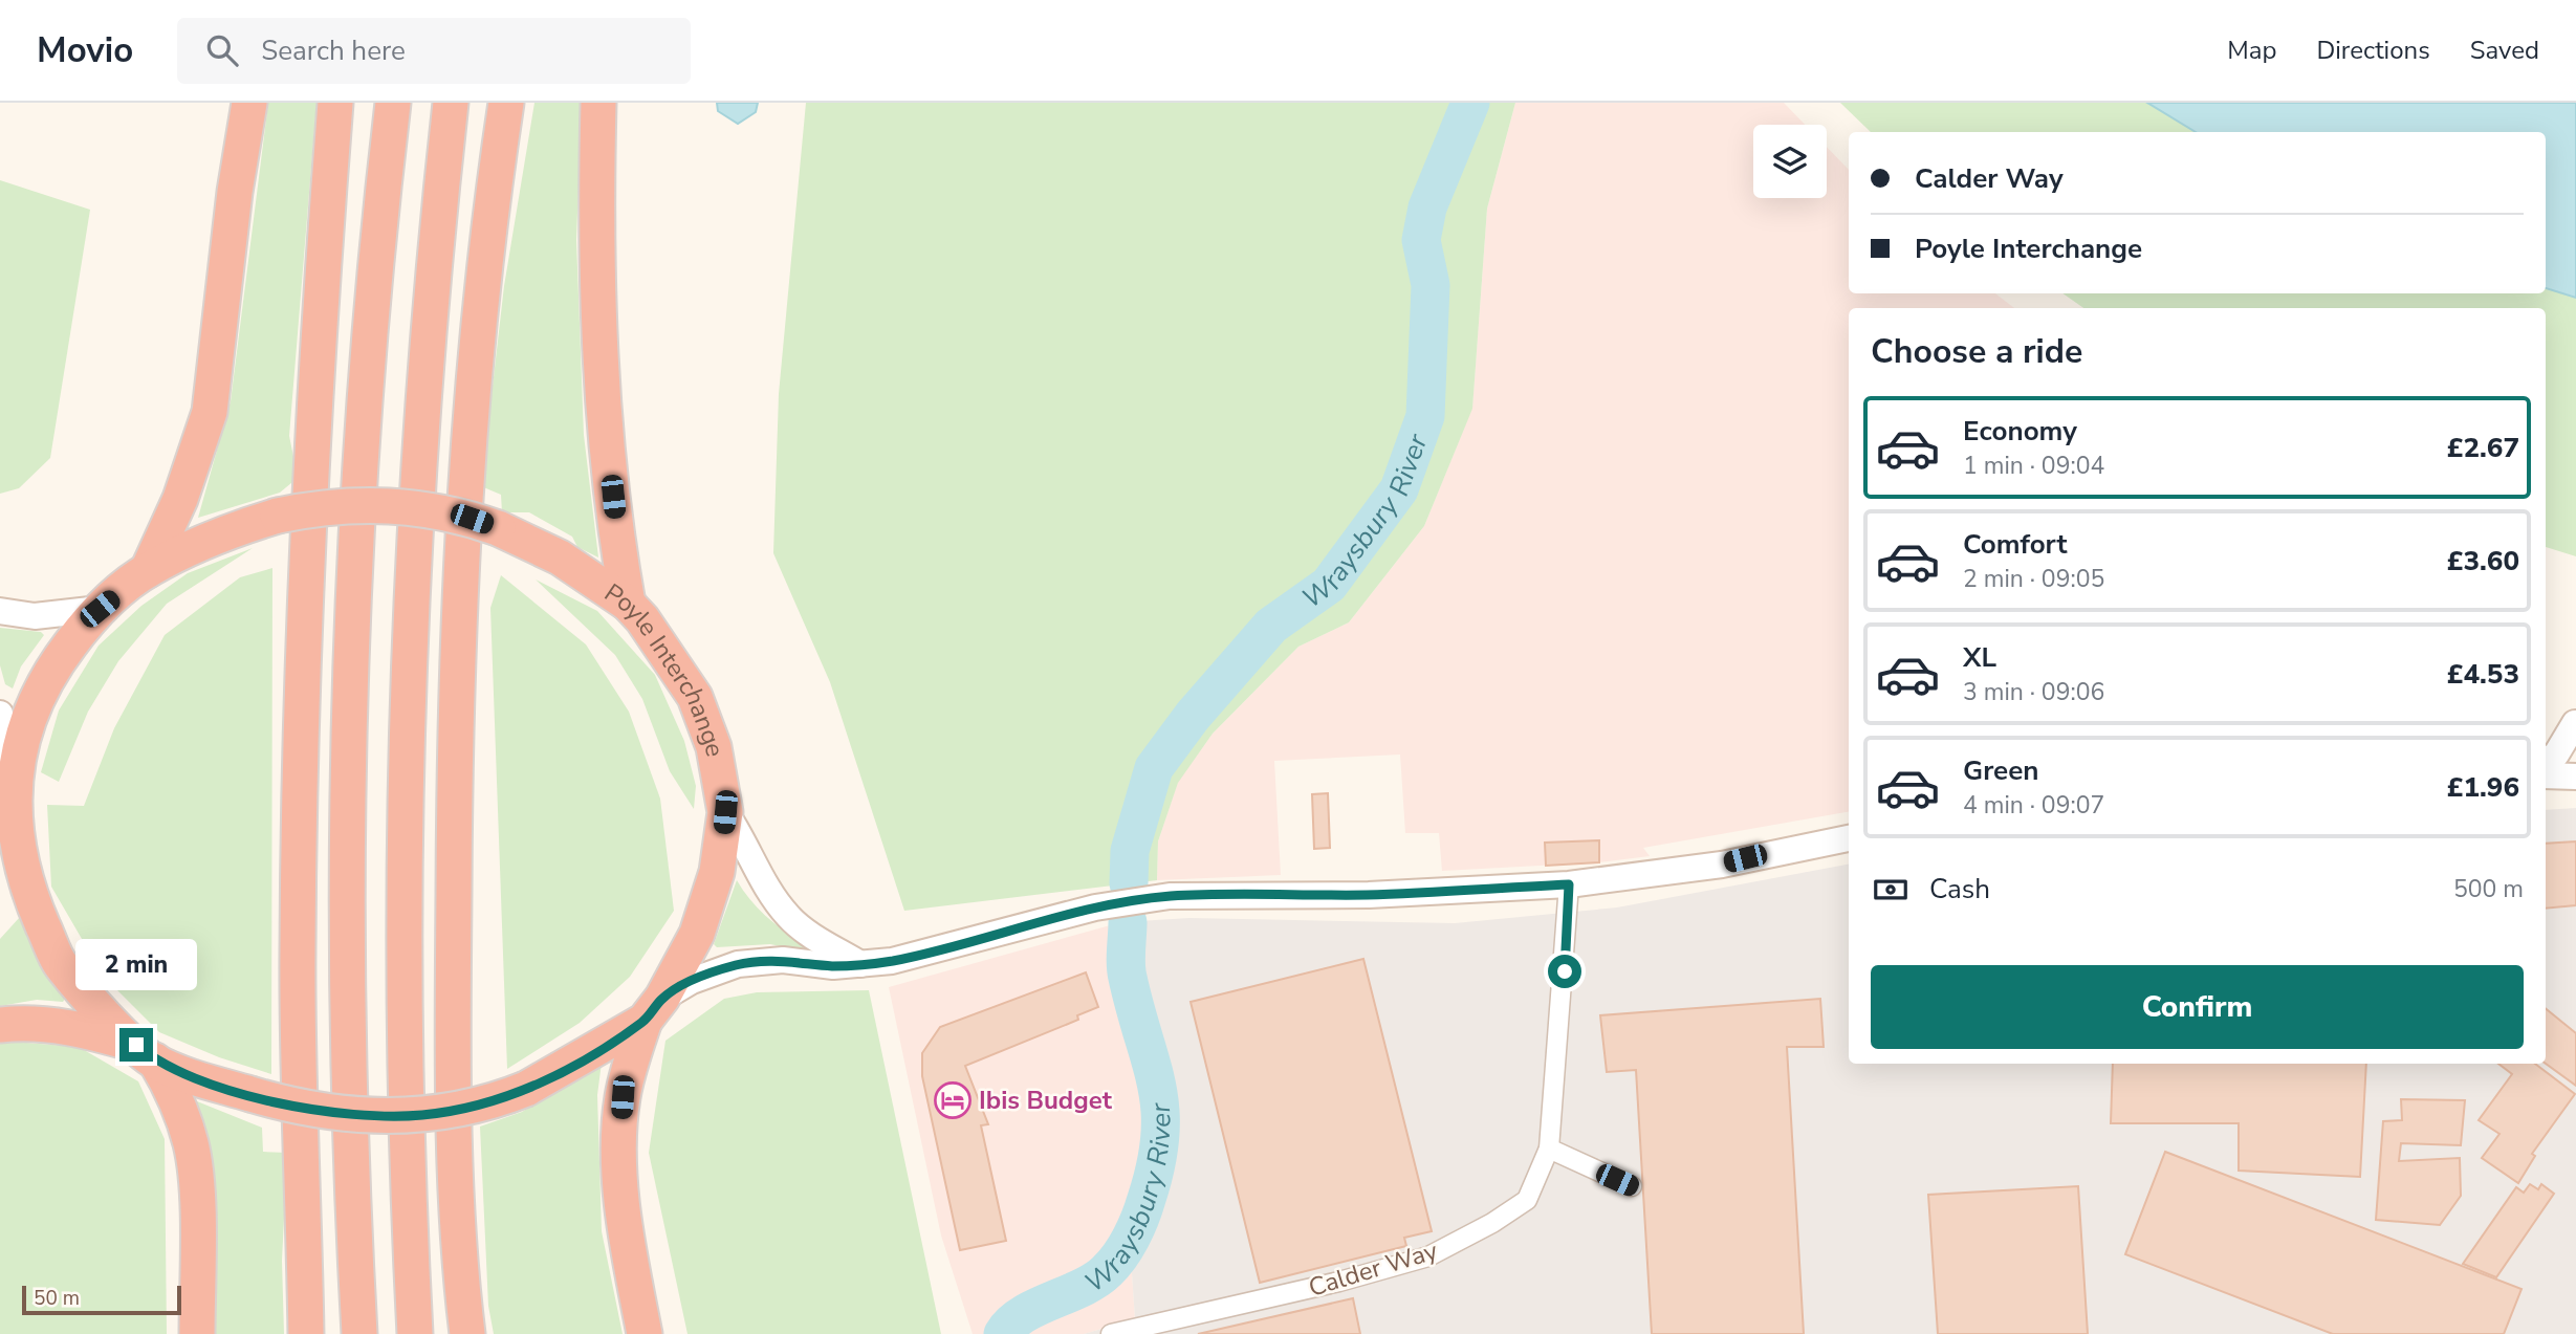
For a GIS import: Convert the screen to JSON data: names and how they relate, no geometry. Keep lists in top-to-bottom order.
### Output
{
  "streets": {
    "highway": ["Poyle Interchange"],
    "street": ["Calder Way"]
  },
  "water": ["Wraysbury River"],
  "places": {
    "hotel": ["Ibis Budget"]
  },
  "scale_bar": "50 m",
  "page": {
    "header": "Movio",
    "search": "Search here",
    "nav": ["Map", "Directions", "Saved"],
    "banner": ["Calder Way", "Poyle Interchange"],
    "heading": "Choose a ride",
    "list": [
      {
        "name": "Economy",
        "note": "1 min · 09:04",
        "value": "£2.67"
      },
      {
        "name": "Comfort",
        "note": "2 min · 09:05",
        "value": "£3.60"
      },
      {
        "name": "XL",
        "note": "3 min · 09:06",
        "value": "£4.53"
      },
      {
        "name": "Green",
        "note": "4 min · 09:07",
        "value": "£1.96"
      }
    ],
    "pay": ["Cash", "500 m"],
    "bubble": "2 min",
    "buttons": "Confirm",
    "scale": "50 m"
  }
}
